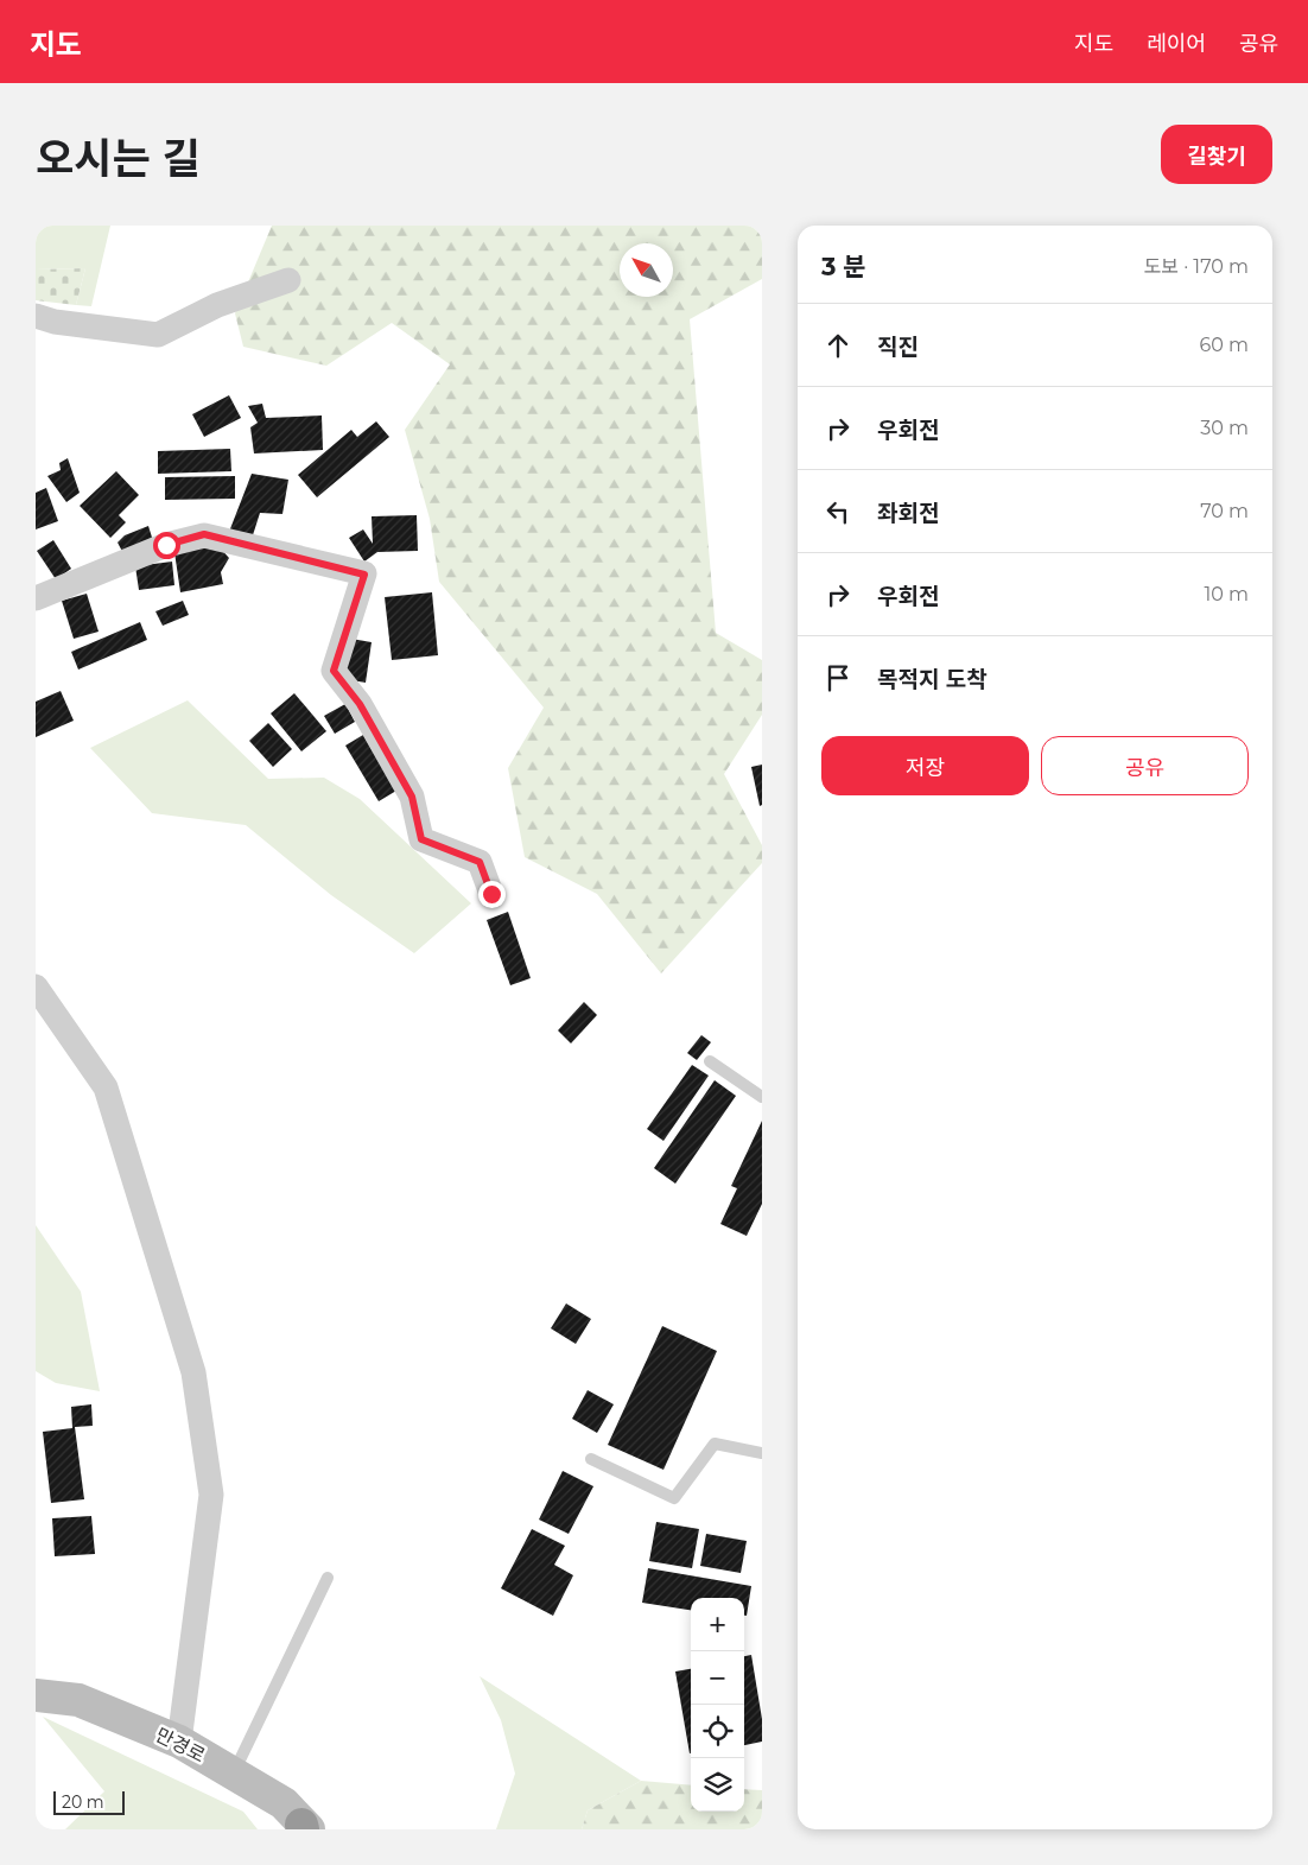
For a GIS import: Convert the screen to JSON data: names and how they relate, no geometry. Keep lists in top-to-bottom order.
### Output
{
  "streets": {
    "street": ["만경로"]
  },
  "scale_bar": "20 m",
  "north": "top left",
  "page": {
    "header": "지도",
    "nav": ["지도", "레이어", "공유"],
    "title": "오시는 길",
    "buttons": [
      "길찾기",
      ["저장", "공유"]
    ],
    "heading": ["3 분", "도보 · 170 m"],
    "list": [
      ["직진", "60 m"],
      ["우회전", "30 m"],
      ["좌회전", "70 m"],
      ["우회전", "10 m"],
      "목적지 도착"
    ],
    "map_buttons": ["+", "−"],
    "scale": "20 m"
  }
}
